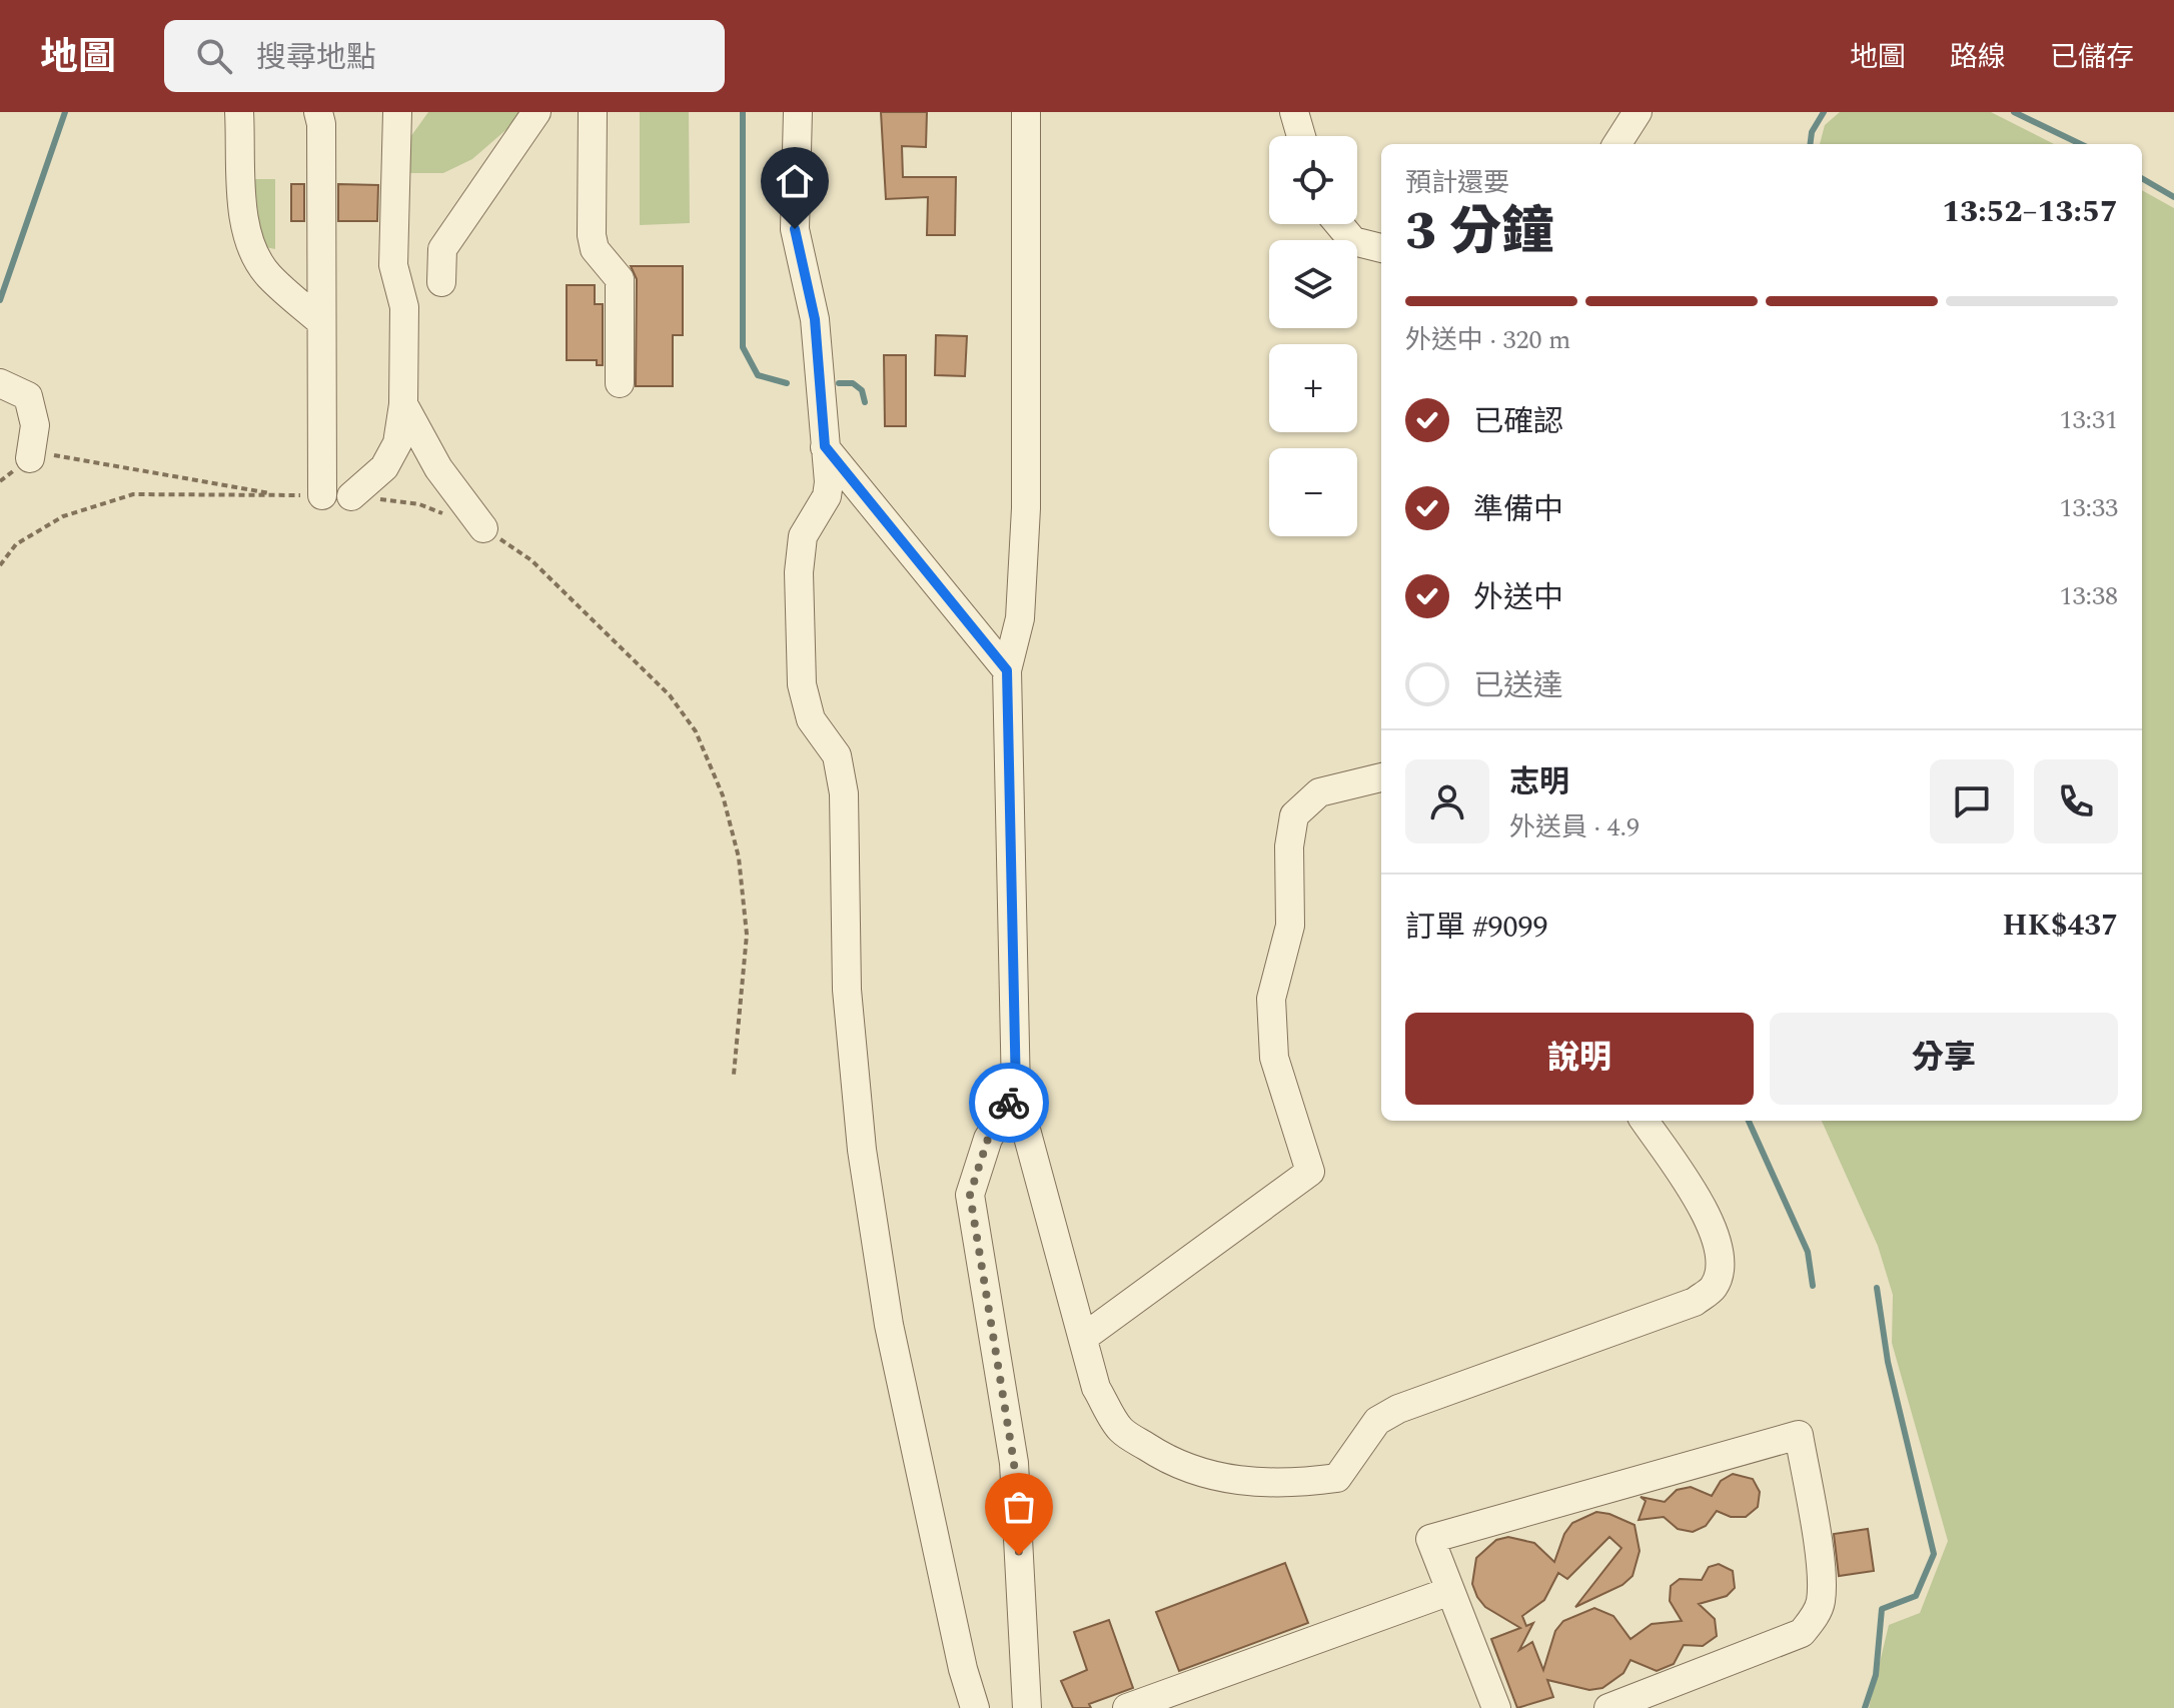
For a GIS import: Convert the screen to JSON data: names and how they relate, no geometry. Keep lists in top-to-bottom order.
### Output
{
  "page": {
    "header": "地圖",
    "search": "搜尋地點",
    "nav": ["地圖", "路線", "已儲存"],
    "map_buttons": ["+", "−"],
    "heading": ["3 分鐘", "預計還要", "13:52–13:57"],
    "panel": [
      "志明",
      "外送員 · 4.9",
      "訂單 #9099",
      "HK$437"
    ],
    "bar": "外送中 · 320 m",
    "list": [
      ["已確認", "13:31"],
      ["準備中", "13:33"],
      ["外送中", "13:38"],
      "已送達"
    ],
    "buttons": ["說明", "分享"]
  }
}
